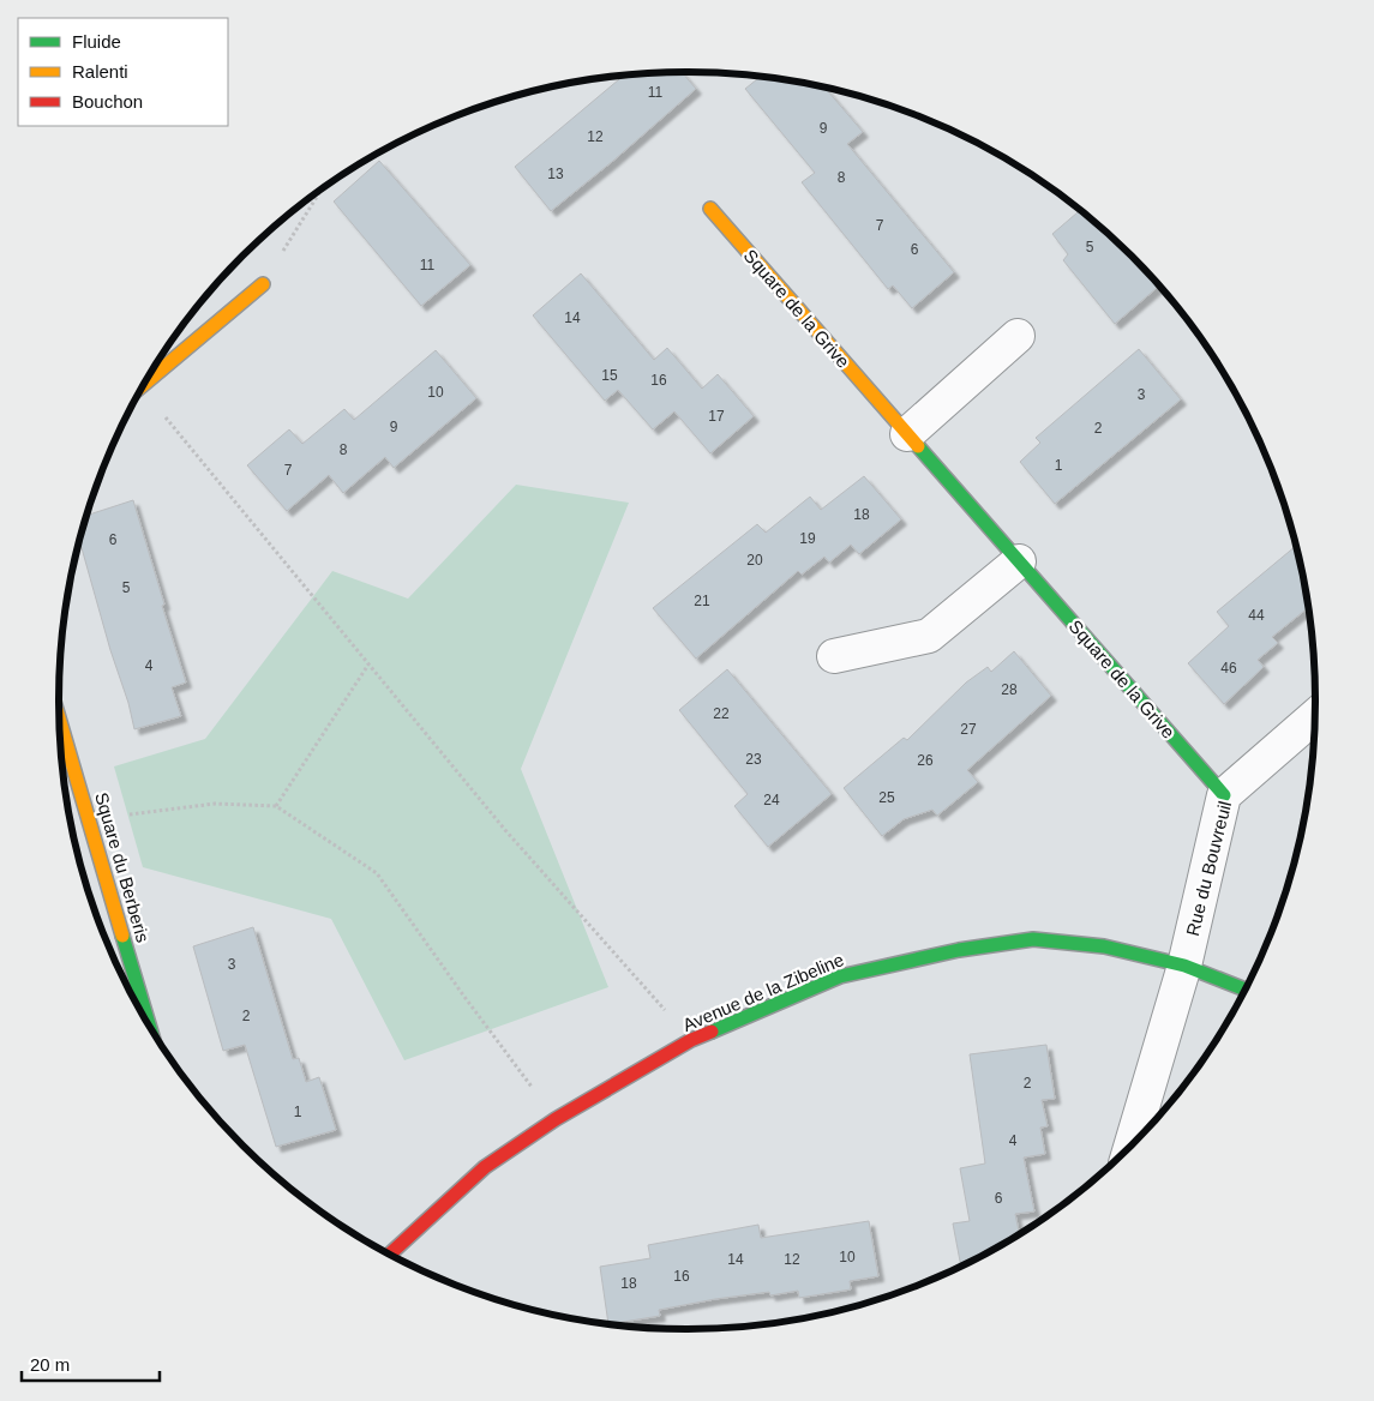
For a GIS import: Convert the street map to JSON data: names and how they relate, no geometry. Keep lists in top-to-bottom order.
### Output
{
  "streets": {
    "street": [
      "Square de la Grive",
      "Square du Berberis",
      "Rue du Bouvreuil",
      "Avenue de la Zibeline"
    ]
  },
  "crossings": [
    ["Square de la Grive", "Rue du Bouvreuil"],
    ["Rue du Bouvreuil", "Avenue de la Zibeline"]
  ],
  "house_numbers": [
    "11",
    "9",
    "12",
    "13",
    "8",
    "7",
    "5",
    "6",
    "11",
    "14",
    "15",
    "16",
    "10",
    "3",
    "17",
    "9",
    "2",
    "8",
    "1",
    "7",
    "18",
    "19",
    "6",
    "20",
    "5",
    "21",
    "44",
    "4",
    "46",
    "28",
    "22",
    "27",
    "23",
    "26",
    "25",
    "24",
    "3",
    "2",
    "2",
    "1",
    "4",
    "6",
    "10",
    "14",
    "12",
    "16",
    "18"
  ],
  "legend": ["Fluide", "Ralenti", "Bouchon"],
  "scale_bar": "20 m"
}
